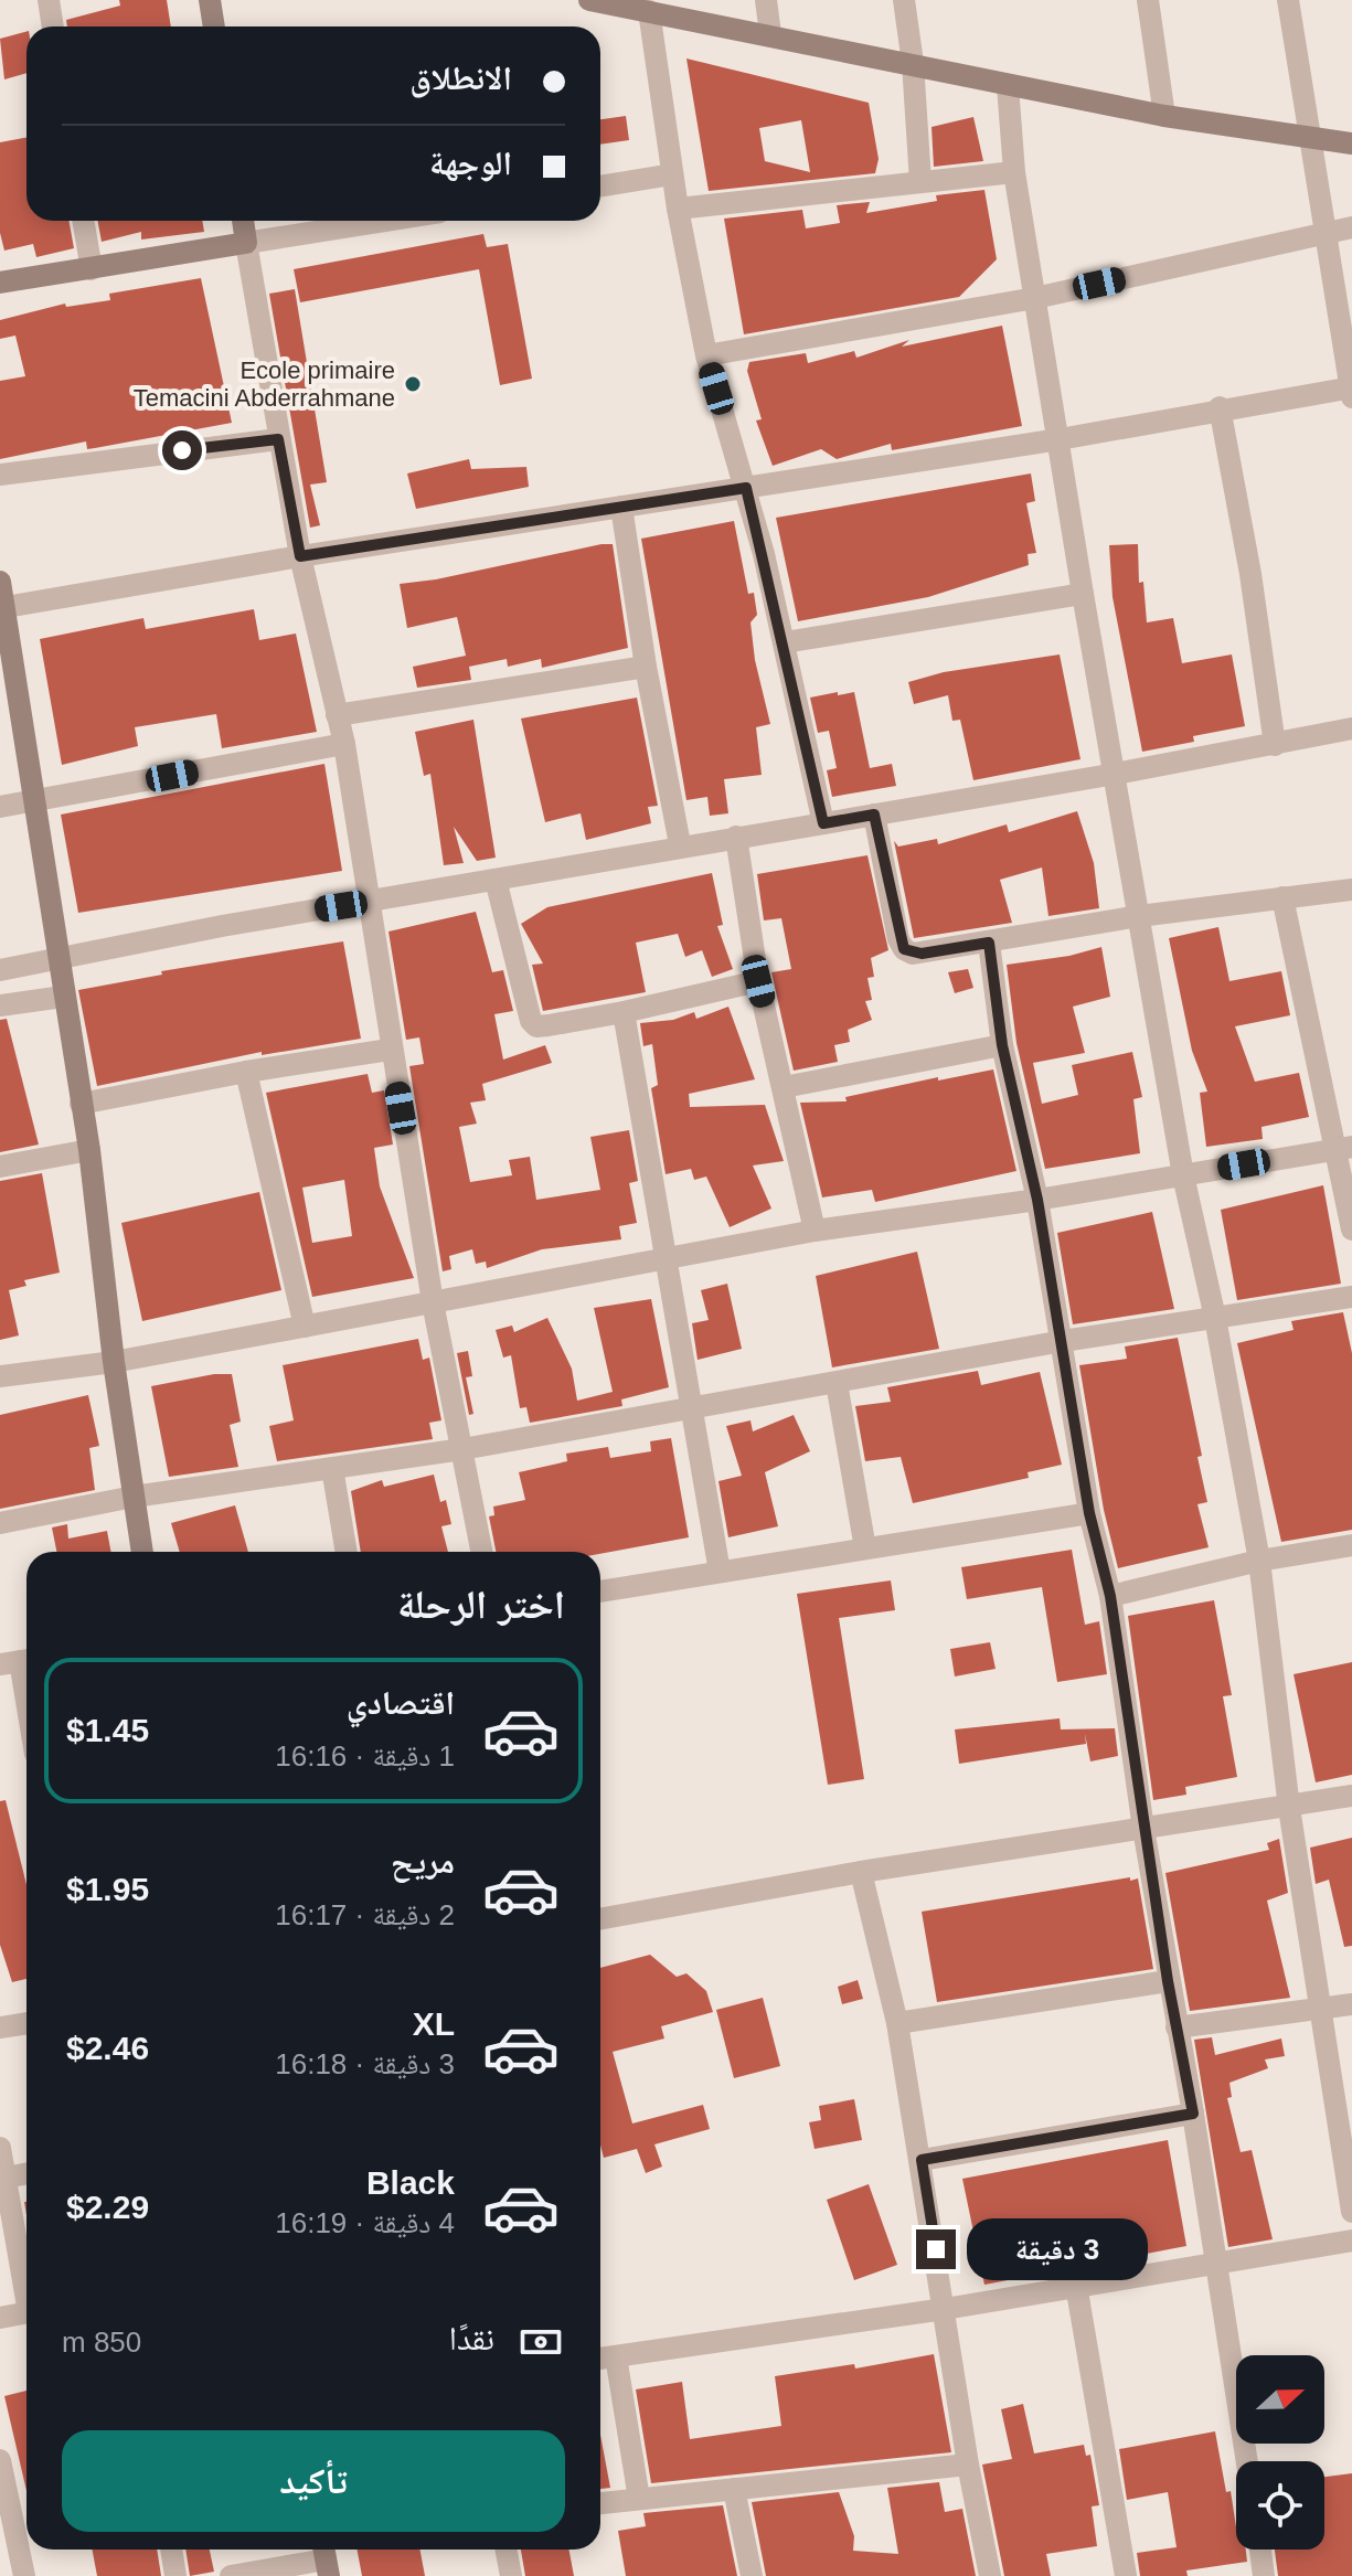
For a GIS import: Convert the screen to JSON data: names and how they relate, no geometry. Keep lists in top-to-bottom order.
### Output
{
  "places": ["Ecole primaire Temacini Abderrahmane"],
  "north": "right",
  "page": {
    "banner": ["الانطلاق", "الوجهة"],
    "heading": "اختر الرحلة",
    "list": [
      {
        "name": "اقتصادي",
        "note": "1 دقيقة · 16:16",
        "value": "$1.45"
      },
      {
        "name": "مريح",
        "note": "2 دقيقة · 16:17",
        "value": "$1.95"
      },
      {
        "name": "XL",
        "note": "3 دقيقة · 16:18",
        "value": "$2.46"
      },
      {
        "name": "Black",
        "note": "4 دقيقة · 16:19",
        "value": "$2.29"
      }
    ],
    "bubble": "3 دقيقة",
    "pay": ["نقدًا", "850 m"],
    "buttons": "تأكيد"
  }
}
